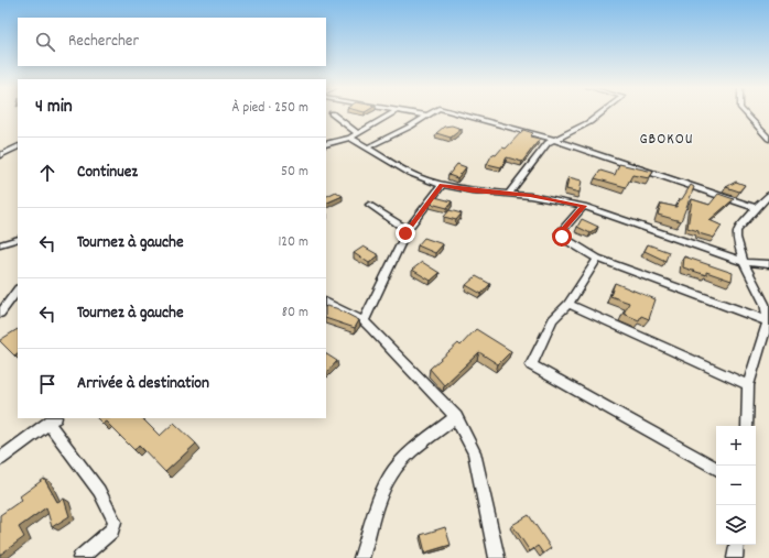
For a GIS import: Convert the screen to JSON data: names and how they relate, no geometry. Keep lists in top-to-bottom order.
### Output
{
  "districts": ["GBOKOU"],
  "page": {
    "search": "Rechercher",
    "heading": ["4 min", "À pied · 250 m"],
    "list": [
      ["Continuez", "50 m"],
      ["Tournez à gauche", "120 m"],
      ["Tournez à gauche", "80 m"],
      "Arrivée à destination"
    ],
    "map_buttons": ["+", "−"]
  }
}
